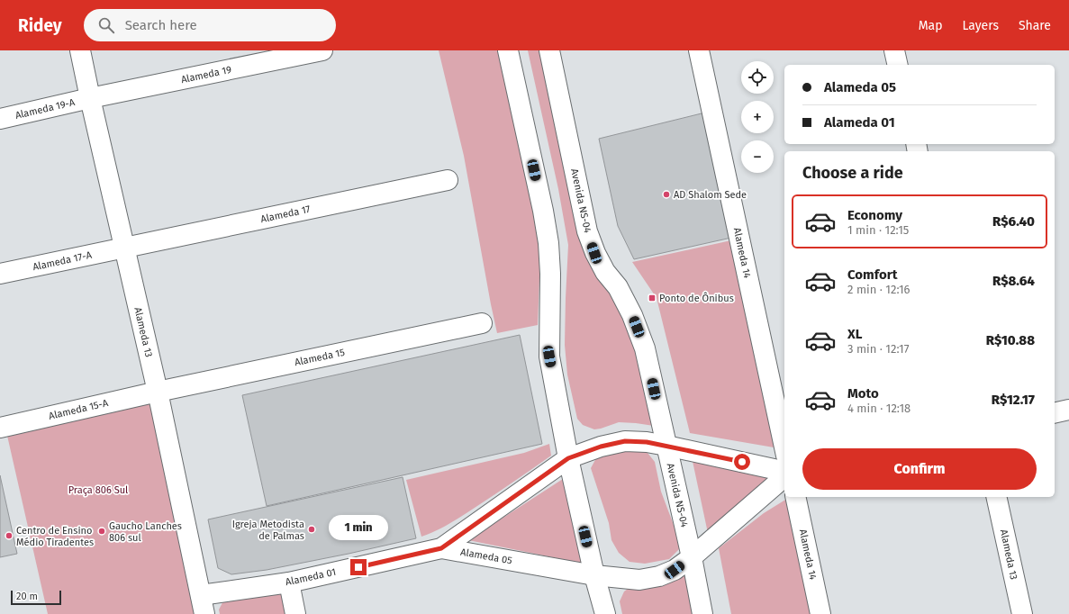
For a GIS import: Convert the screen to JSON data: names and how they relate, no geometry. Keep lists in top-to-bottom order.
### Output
{
  "streets": {
    "street": [
      "Alameda 19",
      "Alameda 19-A",
      "Avenida NS-04",
      "Alameda 17",
      "Alameda 14",
      "Alameda 17-A",
      "Alameda 13",
      "Alameda 15",
      "Alameda 15-A",
      "Alameda 05",
      "Alameda 01"
    ]
  },
  "crossings": [
    ["Alameda 19", "Alameda 19-A"],
    ["Alameda 19", "Alameda 13"],
    ["Alameda 19-A", "Alameda 13"],
    ["Avenida NS-04", "Alameda 05"],
    ["Alameda 17", "Alameda 17-A"],
    ["Alameda 17", "Alameda 13"],
    ["Alameda 17-A", "Alameda 13"],
    ["Alameda 13", "Alameda 15"],
    ["Alameda 13", "Alameda 15-A"],
    ["Alameda 13", "Alameda 01"],
    ["Alameda 15", "Alameda 15-A"],
    ["Alameda 05", "Alameda 01"]
  ],
  "parks": ["Praça 806 Sul"],
  "places": {
    "other": [
      "AD Shalom Sede",
      "Igreja Metodista de Palmas",
      "Gaucho Lanches 806 sul",
      "Centro de Ensino Médio Tiradentes"
    ],
    "transit": ["Ponto de Ônibus"]
  },
  "scale_bar": "20 m",
  "page": {
    "header": "Ridey",
    "search": "Search here",
    "nav": ["Map", "Layers", "Share"],
    "map_buttons": ["+", "−"],
    "banner": ["Alameda 05", "Alameda 01"],
    "heading": "Choose a ride",
    "list": [
      {
        "name": "Economy",
        "note": "1 min · 12:15",
        "value": "R$6.40"
      },
      {
        "name": "Comfort",
        "note": "2 min · 12:16",
        "value": "R$8.64"
      },
      {
        "name": "XL",
        "note": "3 min · 12:17",
        "value": "R$10.88"
      },
      {
        "name": "Moto",
        "note": "4 min · 12:18",
        "value": "R$12.17"
      }
    ],
    "buttons": "Confirm",
    "bubble": "1 min",
    "scale": "20 m"
  }
}
